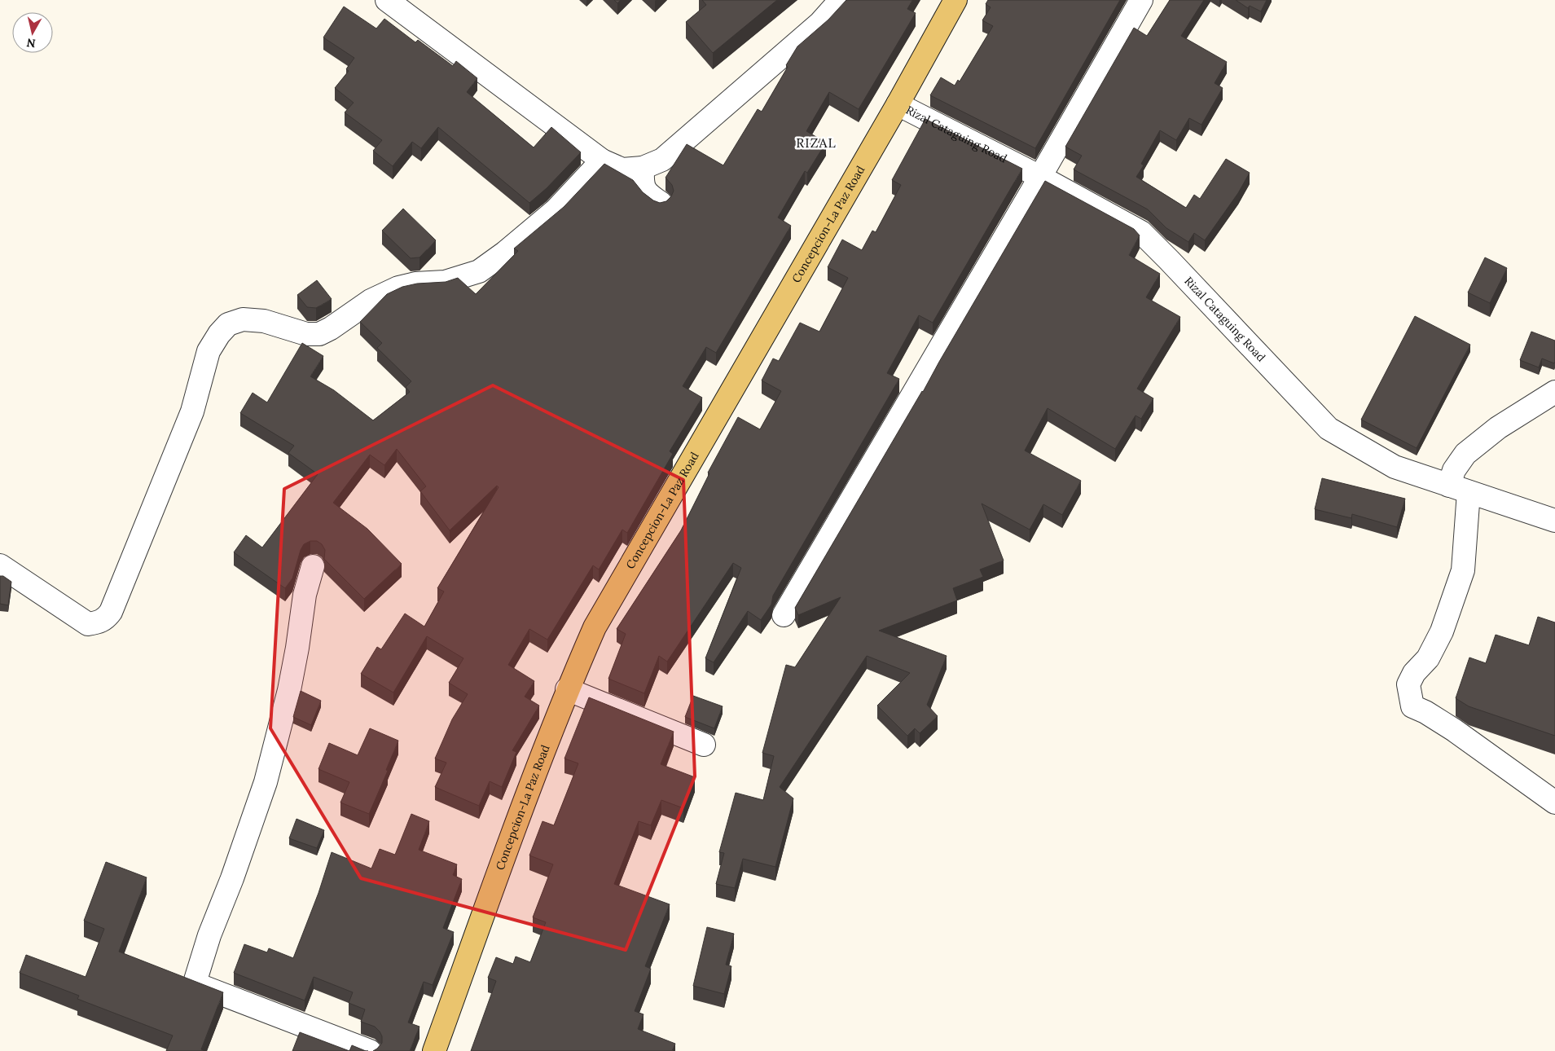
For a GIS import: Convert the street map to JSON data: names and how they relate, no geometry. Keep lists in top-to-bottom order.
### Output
{
  "streets": {
    "main road": ["Concepcion-La Paz Road"],
    "street": ["Rizal Cataguing Road"]
  },
  "crossings": [
    ["Rizal Cataguing Road", "Concepcion-La Paz Road"]
  ],
  "districts": ["RIZAL"],
  "north": "bottom"
}
